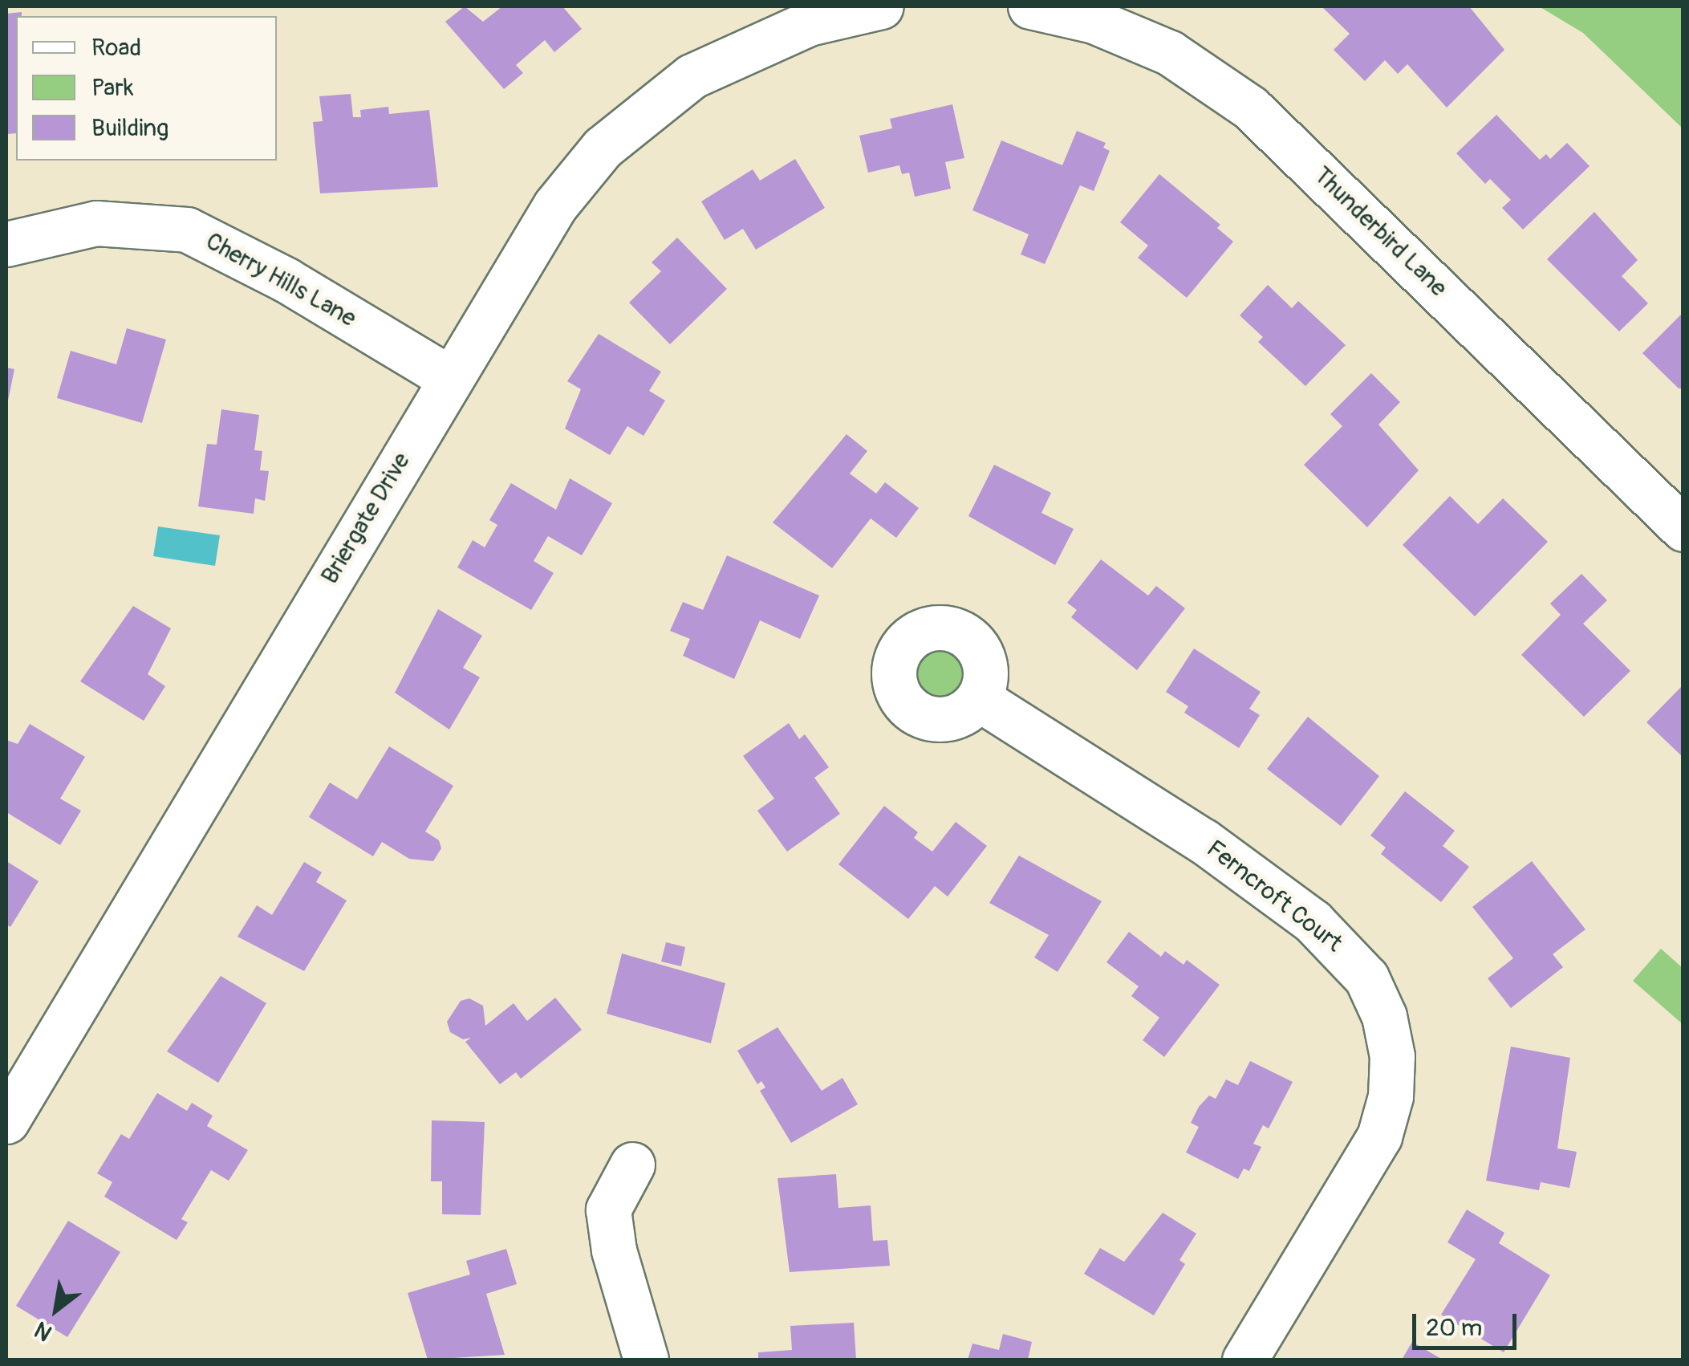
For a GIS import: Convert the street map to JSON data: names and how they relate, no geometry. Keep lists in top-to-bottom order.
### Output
{
  "streets": {
    "street": [
      "Thunderbird Lane",
      "Cherry Hills Lane",
      "Briergate Drive",
      "Ferncroft Court"
    ]
  },
  "crossings": [
    ["Cherry Hills Lane", "Briergate Drive"]
  ],
  "legend": ["Road", "Park", "Building"],
  "scale_bar": "20 m",
  "north": "bottom left"
}
